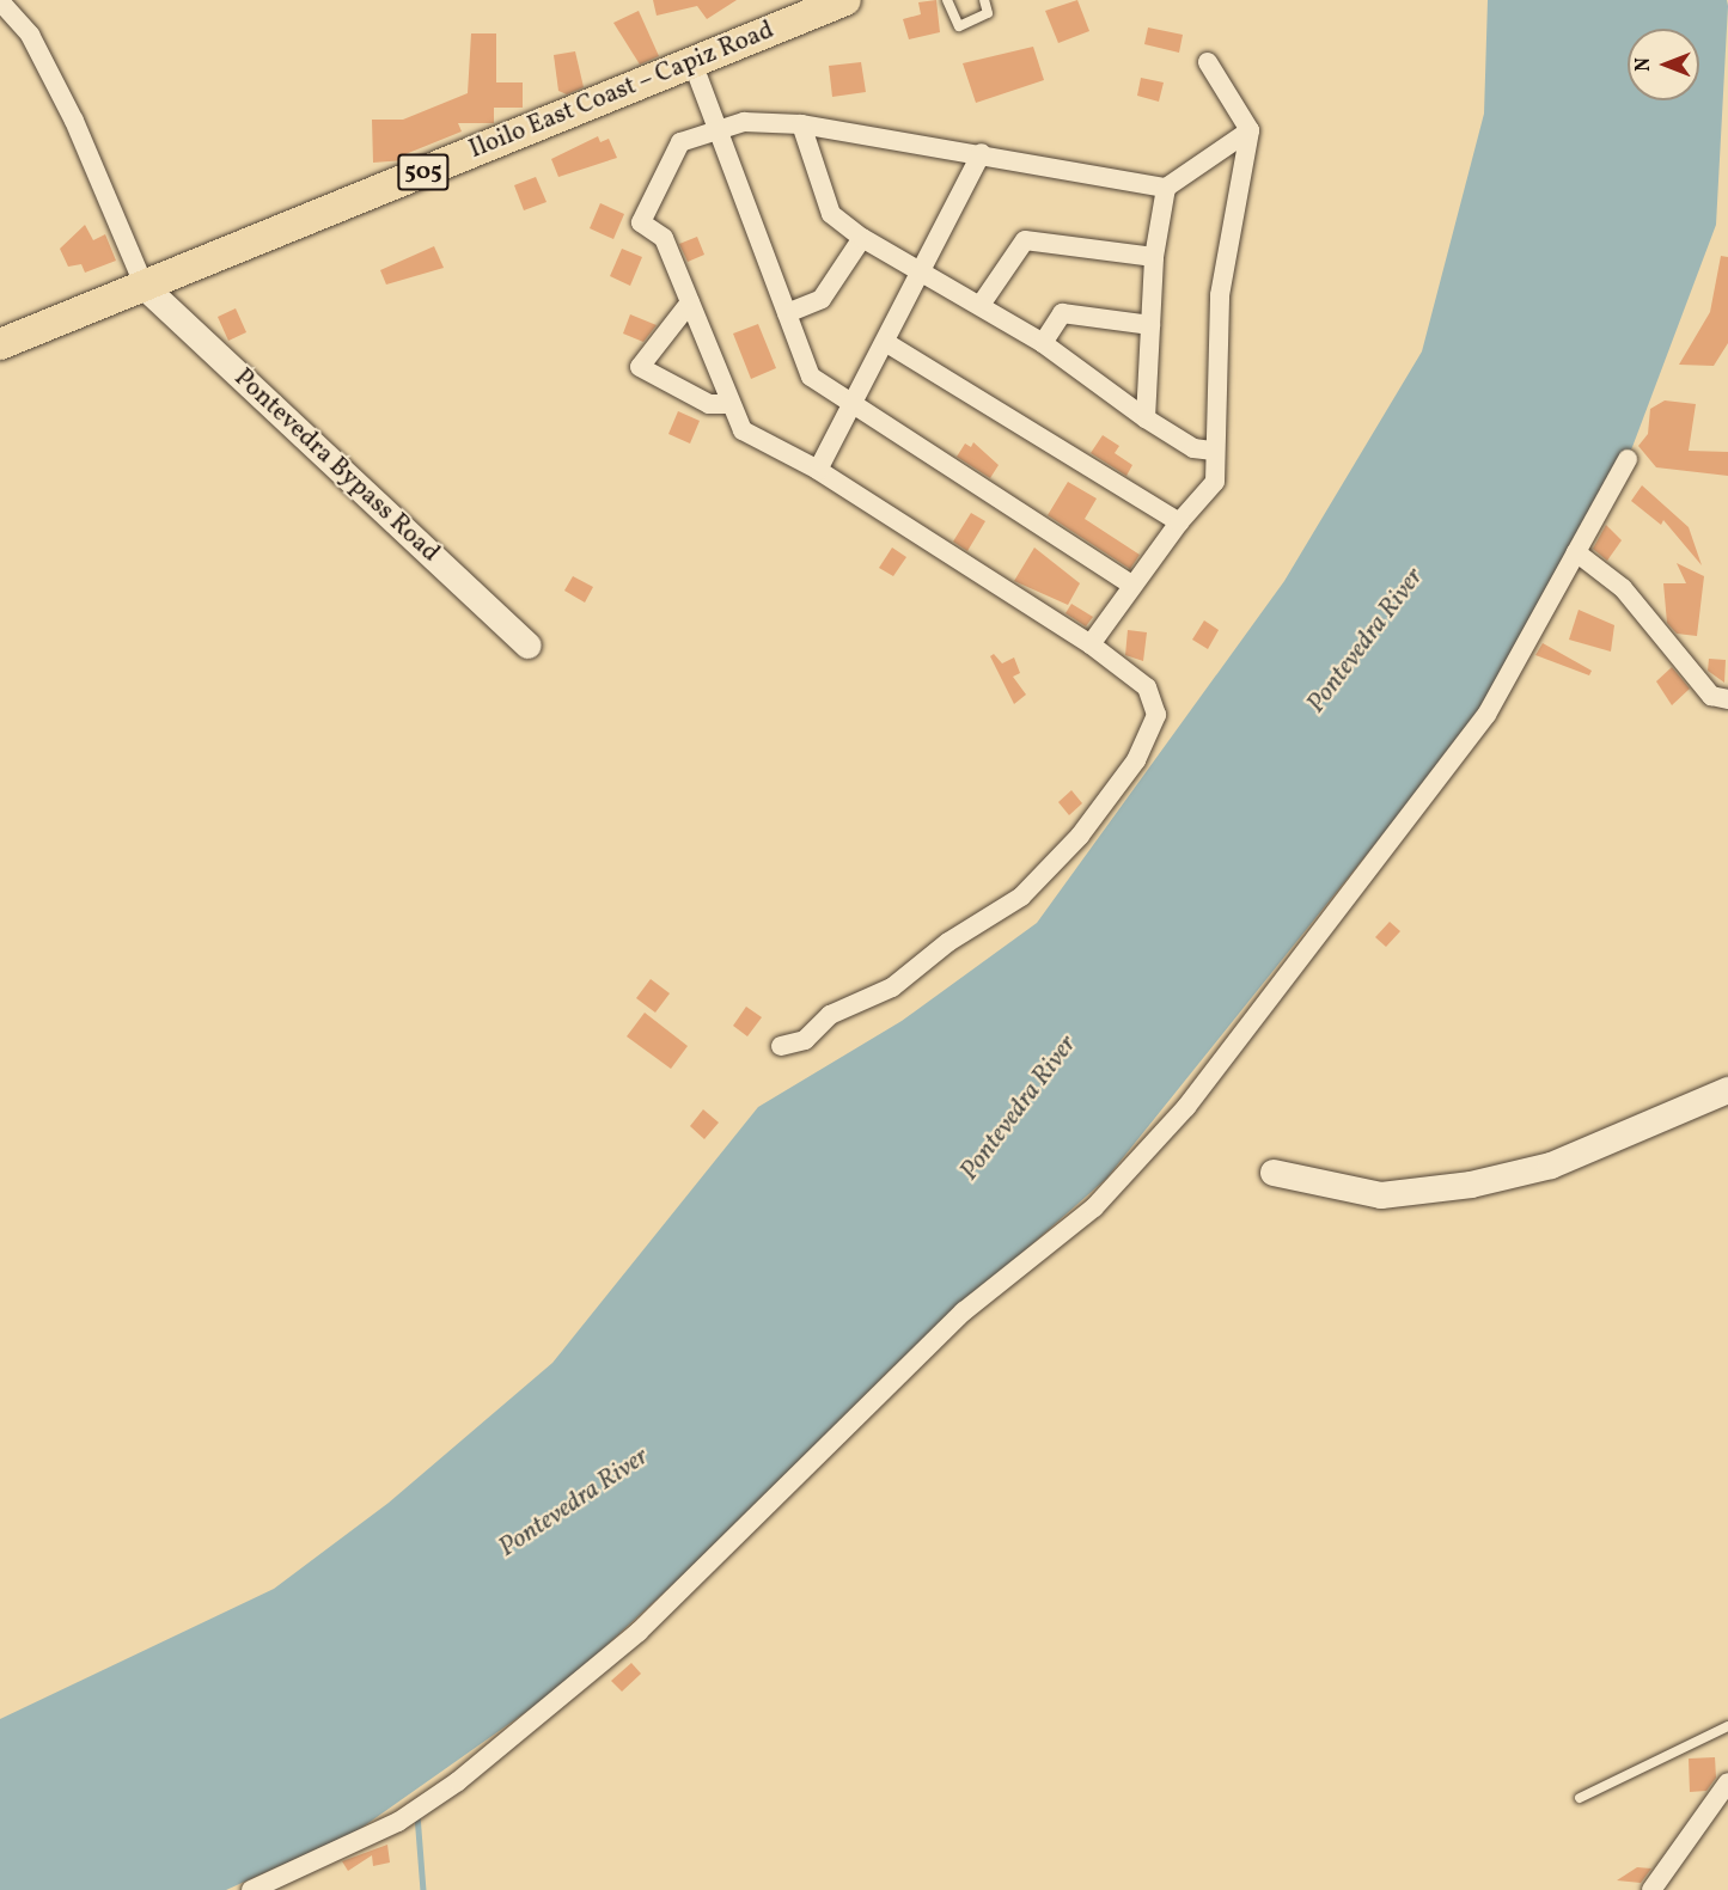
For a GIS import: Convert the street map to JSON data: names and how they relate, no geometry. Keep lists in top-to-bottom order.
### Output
{
  "streets": {
    "main road": ["Iloilo East Coast – Capiz Road", "505", "Pontevedra Bypass Road"]
  },
  "crossings": [
    ["Iloilo East Coast – Capiz Road", "Pontevedra Bypass Road"]
  ],
  "water": ["Pontevedra River"],
  "north": "left"
}
